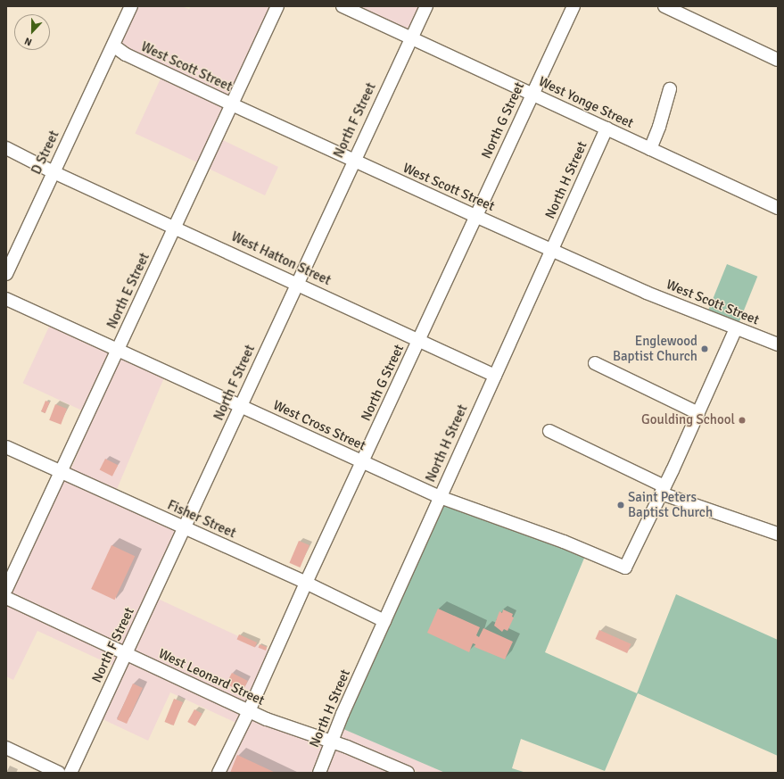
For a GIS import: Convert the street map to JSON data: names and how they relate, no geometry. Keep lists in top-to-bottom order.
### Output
{
  "streets": {
    "street": [
      "West Scott Street",
      "West Yonge Street",
      "North F Street",
      "North G Street",
      "D Street",
      "North H Street",
      "West Hatton Street",
      "North E Street",
      "West Cross Street",
      "Fisher Street",
      "West Leonard Street"
    ]
  },
  "crossings": [
    ["West Scott Street", "North F Street"],
    ["West Scott Street", "North G Street"],
    ["West Scott Street", "D Street"],
    ["West Scott Street", "North H Street"],
    ["West Scott Street", "North E Street"],
    ["West Yonge Street", "North F Street"],
    ["West Yonge Street", "North G Street"],
    ["West Yonge Street", "North H Street"],
    ["North F Street", "West Hatton Street"],
    ["North F Street", "West Cross Street"],
    ["North F Street", "Fisher Street"],
    ["North F Street", "West Leonard Street"],
    ["North G Street", "West Hatton Street"],
    ["North G Street", "West Cross Street"],
    ["North G Street", "Fisher Street"],
    ["North G Street", "West Leonard Street"],
    ["D Street", "West Hatton Street"],
    ["North H Street", "West Hatton Street"],
    ["North H Street", "West Cross Street"],
    ["North H Street", "Fisher Street"],
    ["North H Street", "West Leonard Street"],
    ["West Hatton Street", "North E Street"],
    ["North E Street", "West Cross Street"],
    ["North E Street", "Fisher Street"]
  ],
  "places": ["Englewood Baptist Church", "Goulding School", "Saint Peters Baptist Church"],
  "north": "bottom"
}
